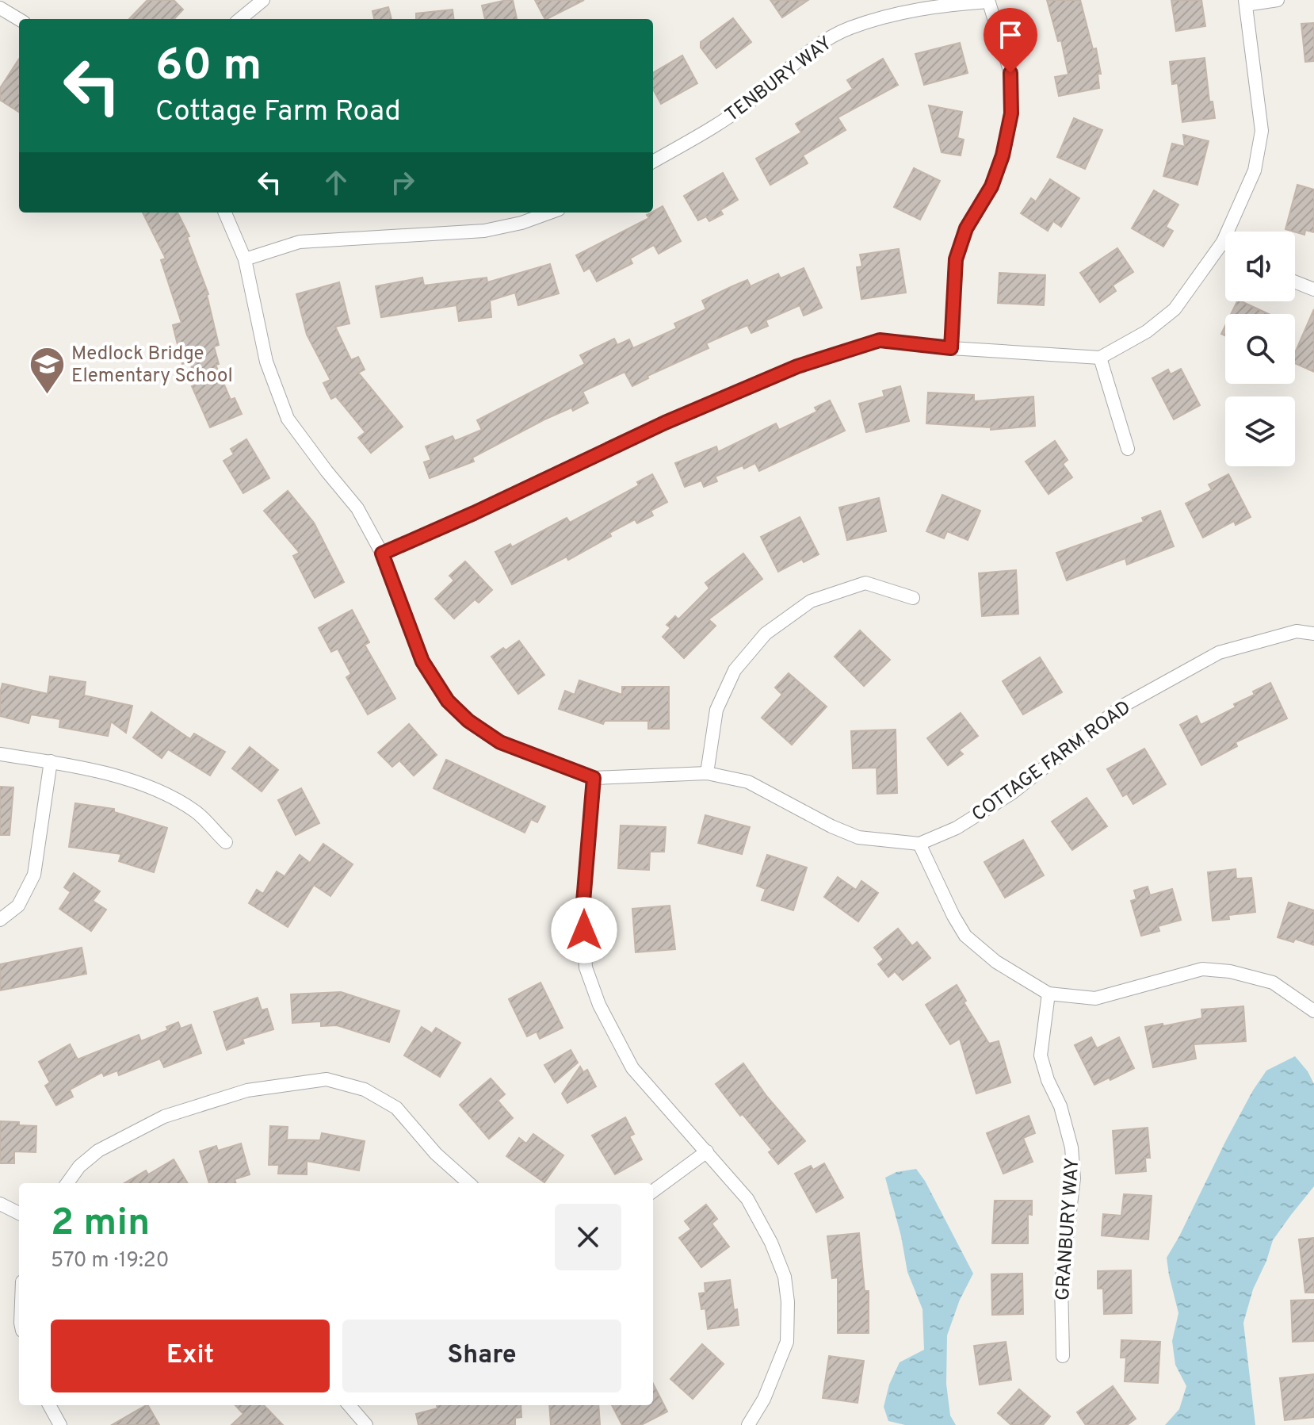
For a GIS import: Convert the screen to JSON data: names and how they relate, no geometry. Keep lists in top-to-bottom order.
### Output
{
  "streets": {
    "street": ["TENBURY WAY", "COTTAGE FARM ROAD", "GRANBURY WAY"]
  },
  "places": {
    "school or university": ["Medlock Bridge Elementary School"]
  },
  "page": {
    "turn": ["60 m", "Cottage Farm Road"],
    "heading": ["2 min", "570 m · 19:20"],
    "buttons": ["Exit", "Share"]
  }
}
